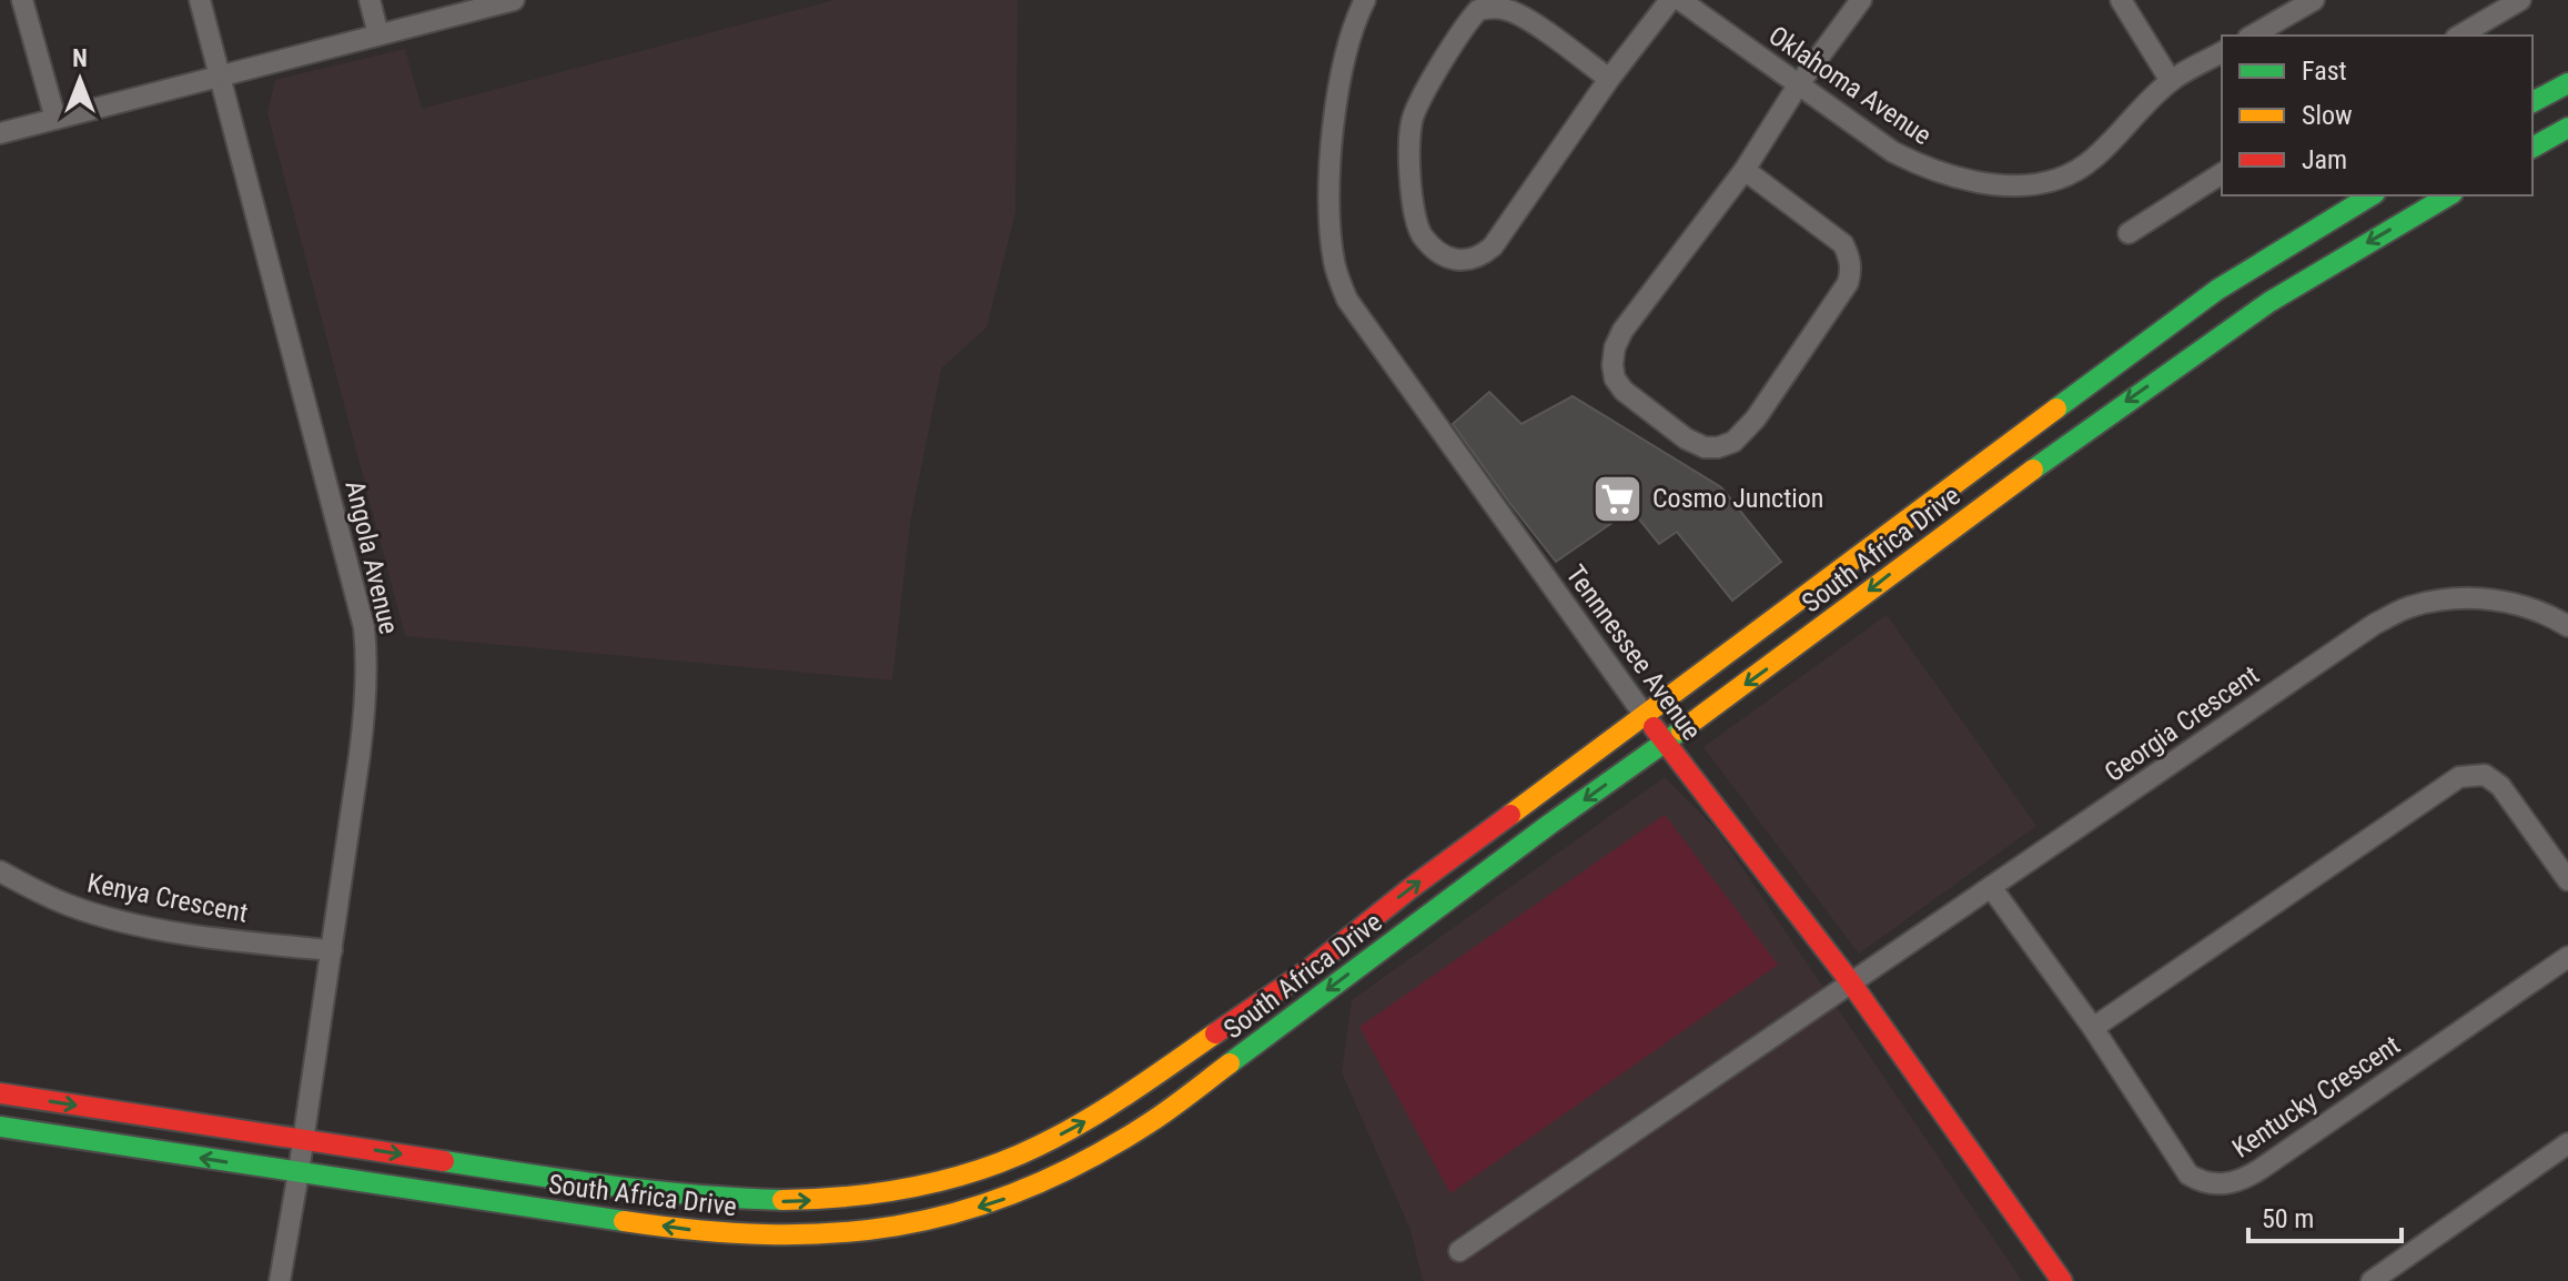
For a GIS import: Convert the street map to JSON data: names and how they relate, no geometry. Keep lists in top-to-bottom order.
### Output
{
  "streets": {
    "street": [
      "Oklahoma Avenue",
      "South Africa Drive",
      "Angola Avenue",
      "Tennnessee Avenue",
      "Georgia Crescent",
      "Kenya Crescent",
      "Kentucky Crescent"
    ]
  },
  "crossings": [
    ["South Africa Drive", "Angola Avenue"],
    ["South Africa Drive", "Tennnessee Avenue"],
    ["Angola Avenue", "Kenya Crescent"],
    ["Tennnessee Avenue", "Georgia Crescent"],
    ["Georgia Crescent", "Kentucky Crescent"]
  ],
  "places": {
    "supermarket": ["Cosmo Junction"]
  },
  "legend": ["Fast", "Slow", "Jam"],
  "scale_bar": "50 m",
  "north": "top"
}
